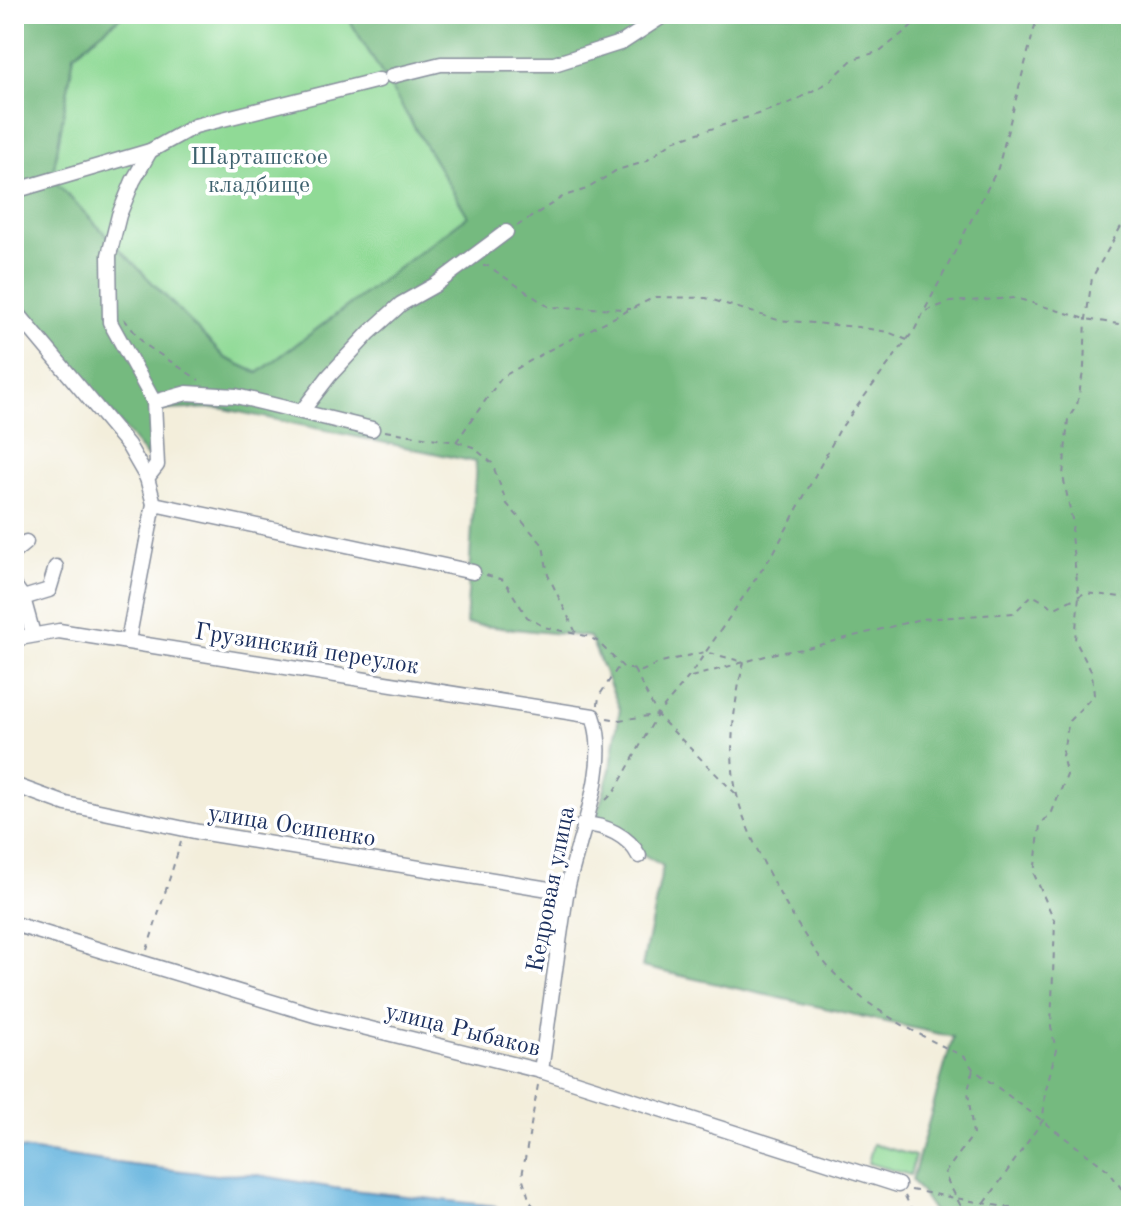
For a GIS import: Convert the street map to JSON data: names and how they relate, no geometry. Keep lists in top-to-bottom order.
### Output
{
  "streets": {
    "street": [
      "Грузинский переулок",
      "улица Осипенко",
      "Кедровая улица",
      "улица Рыбаков"
    ]
  },
  "crossings": [
    ["Грузинский переулок", "Кедровая улица"],
    ["улица Осипенко", "Кедровая улица"],
    ["Кедровая улица", "улица Рыбаков"]
  ],
  "parks": ["Шарташское кладбище"]
}
